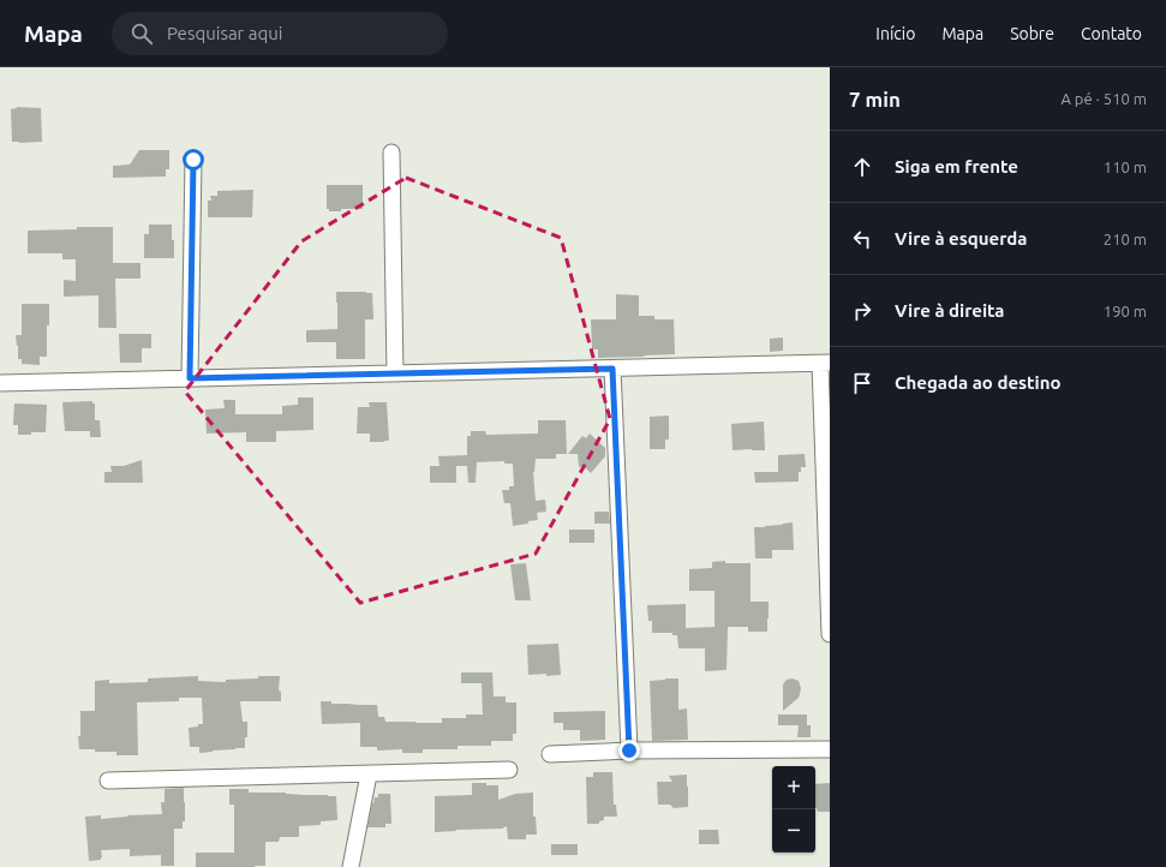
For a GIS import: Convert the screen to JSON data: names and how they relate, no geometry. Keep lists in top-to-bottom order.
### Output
{
  "page": {
    "header": "Mapa",
    "search": "Pesquisar aqui",
    "nav": [
      "Início",
      "Mapa",
      "Sobre",
      "Contato"
    ],
    "heading": ["7 min", "A pé · 510 m"],
    "list": [
      ["Siga em frente", "110 m"],
      ["Vire à esquerda", "210 m"],
      ["Vire à direita", "190 m"],
      "Chegada ao destino"
    ],
    "map_buttons": ["+", "−"]
  }
}
